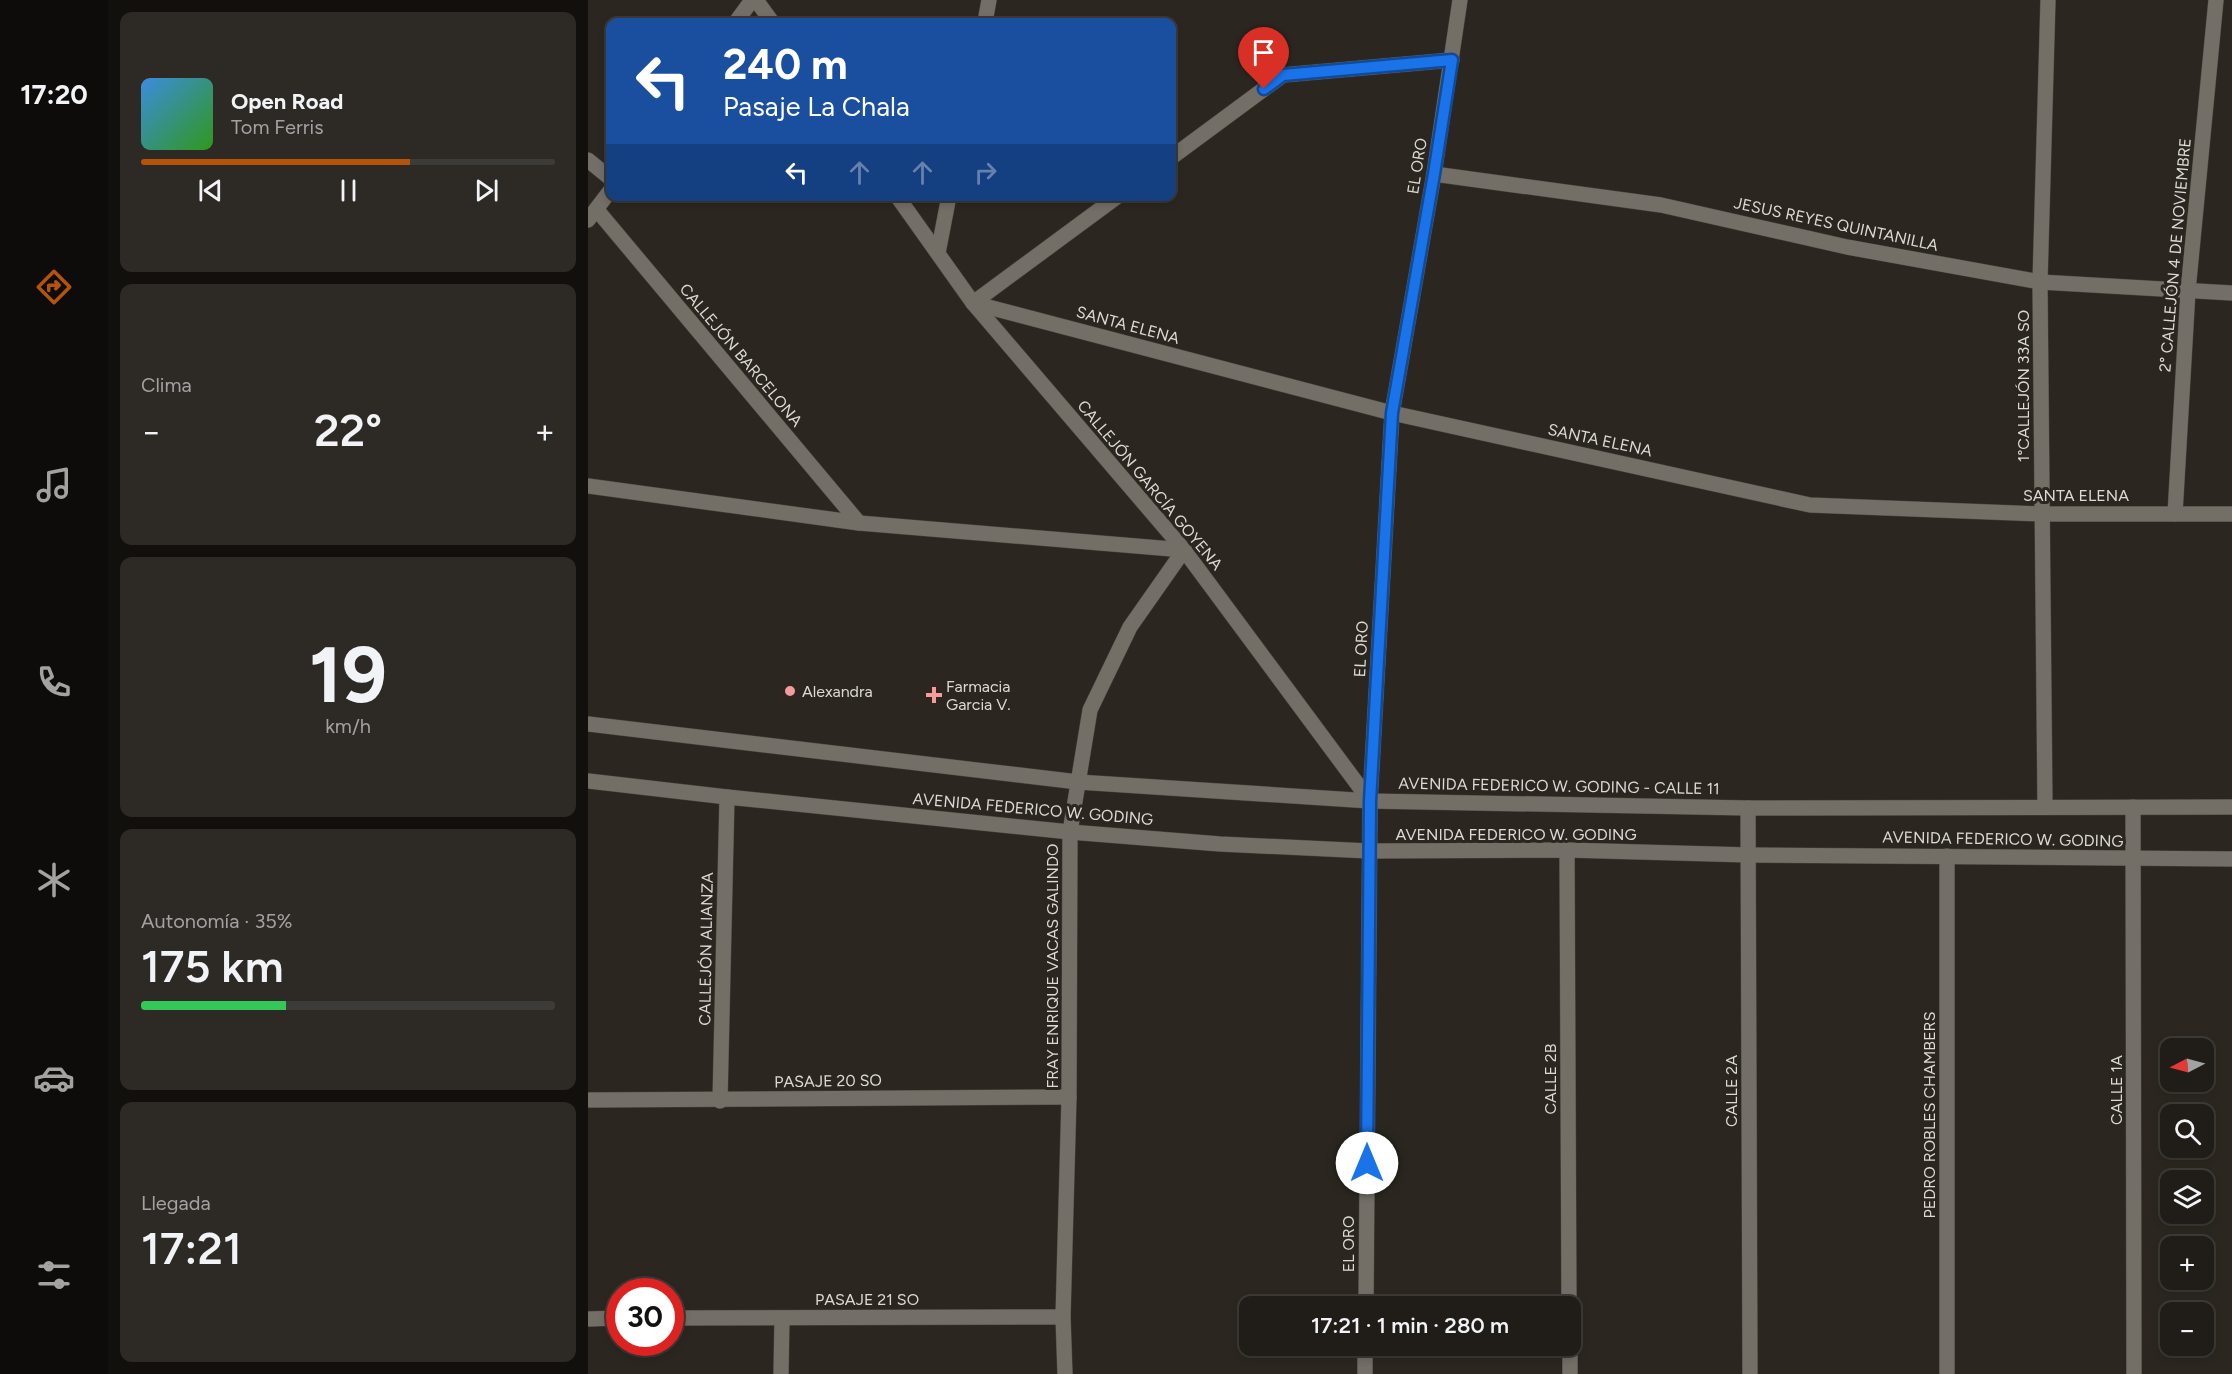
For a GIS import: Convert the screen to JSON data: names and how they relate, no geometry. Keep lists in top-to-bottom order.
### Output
{
  "streets": {
    "street": [
      "EL ORO",
      "JESUS REYES QUINTANILLA",
      "2° CALLEJÓN 4 DE NOVIEMBRE",
      "SANTA ELENA",
      "CALLEJÓN BARCELONA",
      "1°CALLEJÓN 33A SO",
      "CALLEJÓN GARCÍA GOYENA",
      "AVENIDA FEDERICO W. GODING - CALLE 11",
      "AVENIDA FEDERICO W. GODING",
      "CALLEJÓN ALIANZA",
      "FRAY ENRIQUE VACAS GALINDO",
      "CALLE 2B",
      "PASAJE 20 SO",
      "CALLE 1A",
      "CALLE 2A",
      "PEDRO ROBLES CHAMBERS",
      "PASAJE 21 SO"
    ]
  },
  "crossings": [
    ["EL ORO", "JESUS REYES QUINTANILLA"],
    ["EL ORO", "SANTA ELENA"],
    ["EL ORO", "CALLEJÓN GARCÍA GOYENA"],
    ["EL ORO", "AVENIDA FEDERICO W. GODING - CALLE 11"],
    ["EL ORO", "AVENIDA FEDERICO W. GODING"],
    ["JESUS REYES QUINTANILLA", "2° CALLEJÓN 4 DE NOVIEMBRE"],
    ["JESUS REYES QUINTANILLA", "1°CALLEJÓN 33A SO"],
    ["2° CALLEJÓN 4 DE NOVIEMBRE", "SANTA ELENA"],
    ["SANTA ELENA", "1°CALLEJÓN 33A SO"],
    ["SANTA ELENA", "CALLEJÓN GARCÍA GOYENA"],
    ["1°CALLEJÓN 33A SO", "AVENIDA FEDERICO W. GODING"],
    ["CALLEJÓN GARCÍA GOYENA", "AVENIDA FEDERICO W. GODING - CALLE 11"],
    ["CALLEJÓN GARCÍA GOYENA", "AVENIDA FEDERICO W. GODING"],
    ["CALLEJÓN GARCÍA GOYENA", "FRAY ENRIQUE VACAS GALINDO"],
    ["AVENIDA FEDERICO W. GODING - CALLE 11", "AVENIDA FEDERICO W. GODING"],
    ["AVENIDA FEDERICO W. GODING - CALLE 11", "CALLE 2A"],
    ["AVENIDA FEDERICO W. GODING", "CALLEJÓN ALIANZA"],
    ["AVENIDA FEDERICO W. GODING", "FRAY ENRIQUE VACAS GALINDO"],
    ["AVENIDA FEDERICO W. GODING", "CALLE 2B"],
    ["AVENIDA FEDERICO W. GODING", "CALLE 1A"],
    ["AVENIDA FEDERICO W. GODING", "CALLE 2A"],
    ["AVENIDA FEDERICO W. GODING", "PEDRO ROBLES CHAMBERS"],
    ["CALLEJÓN ALIANZA", "PASAJE 20 SO"],
    ["FRAY ENRIQUE VACAS GALINDO", "PASAJE 20 SO"],
    ["FRAY ENRIQUE VACAS GALINDO", "PASAJE 21 SO"]
  ],
  "places": {
    "other": ["Alexandra"],
    "health": ["Farmacia Garcia V."]
  },
  "north": "left",
  "page": {
    "tabs": "17:20",
    "turn": ["240 m", "Pasaje La Chala"],
    "song": ["Open Road", "Tom Ferris"],
    "tile": [
      "Clima",
      ["19", "km/h"],
      ["Autonomía · 35%", "175 km"],
      ["Llegada", "17:21"]
    ],
    "heat": ["−", "22°", "+"],
    "map_buttons": ["+", "−"],
    "limit": "30",
    "trip": "17:21 · 1 min · 280 m"
  }
}
